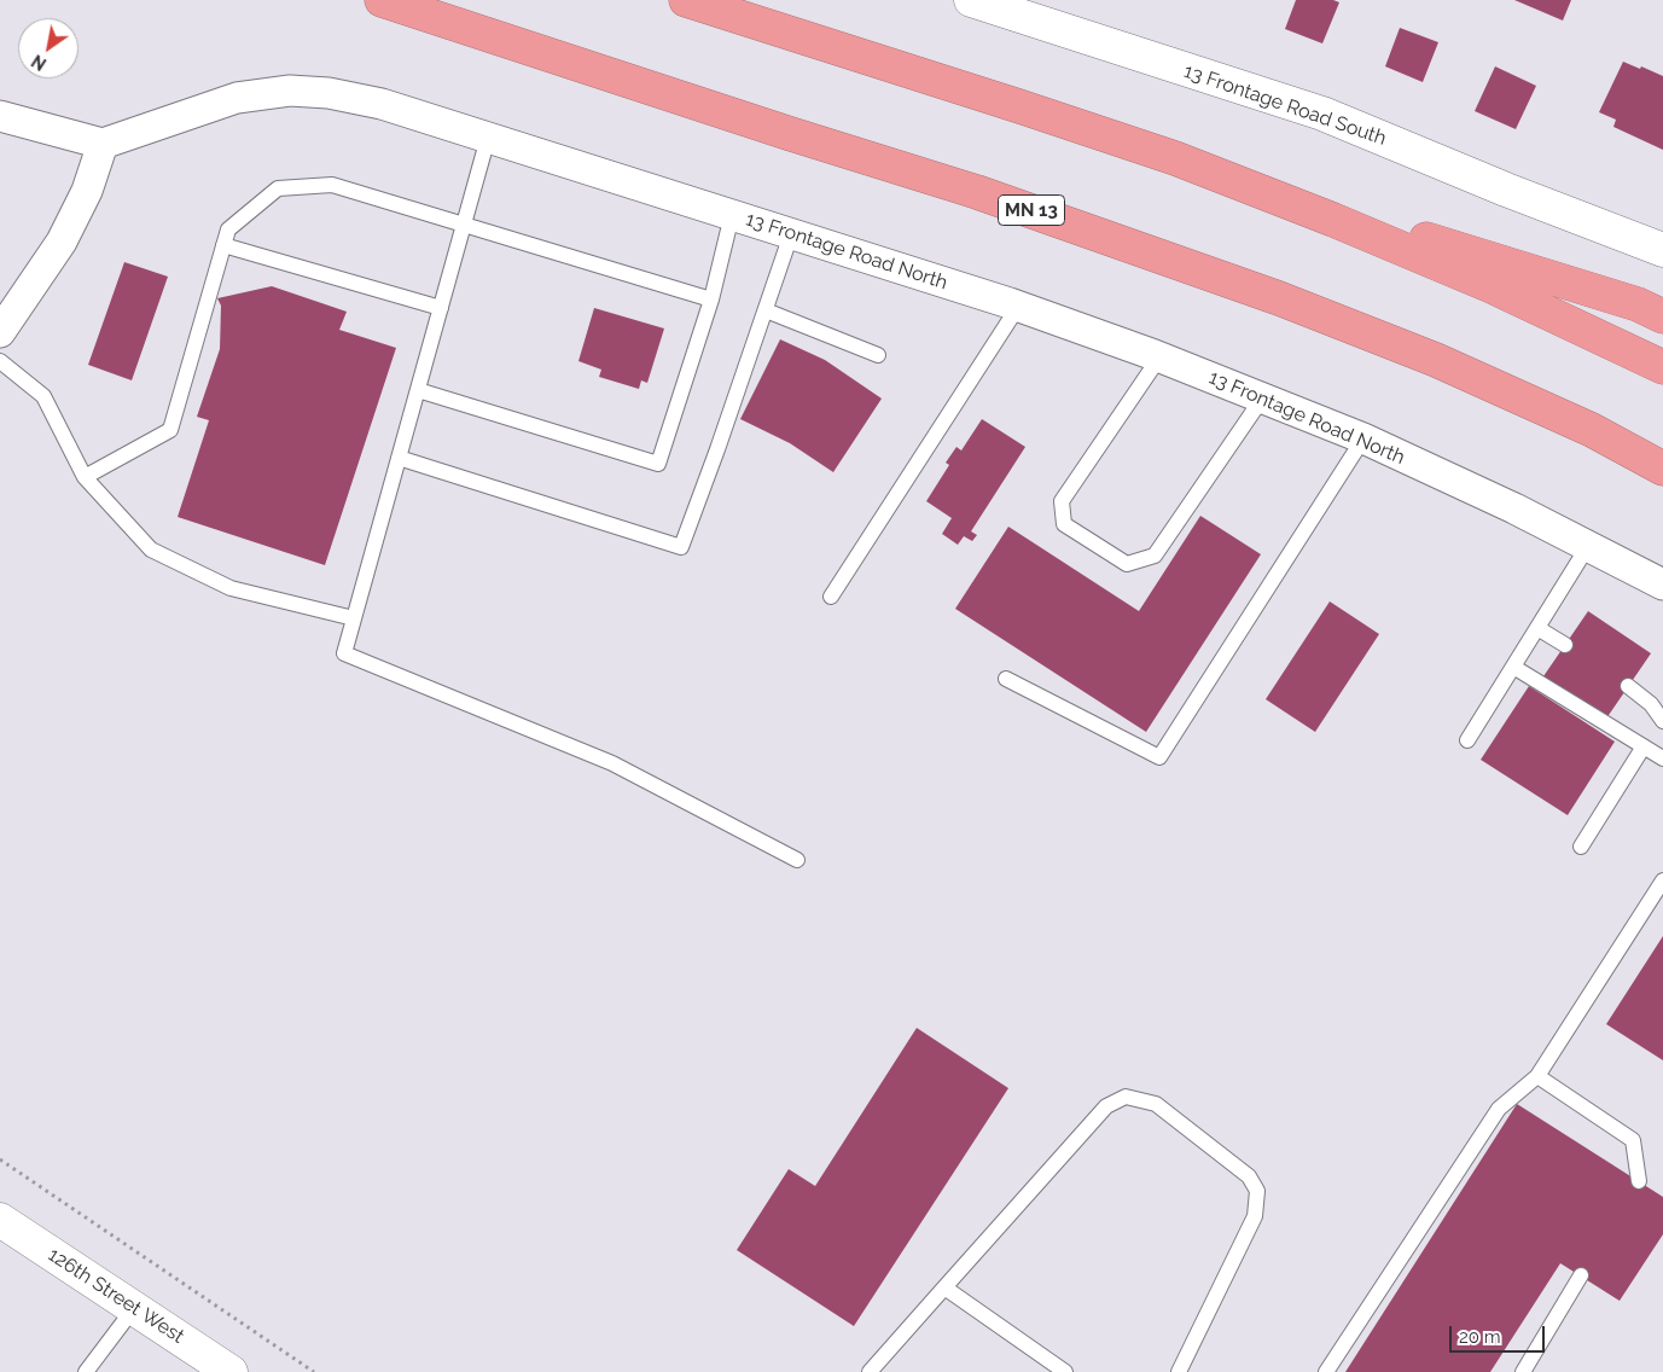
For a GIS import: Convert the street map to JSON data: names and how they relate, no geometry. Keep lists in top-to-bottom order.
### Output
{
  "streets": {
    "highway": ["MN 13"],
    "street": ["13 Frontage Road South", "13 Frontage Road North", "126th Street West"]
  },
  "scale_bar": "20 m",
  "north": "bottom left"
}
